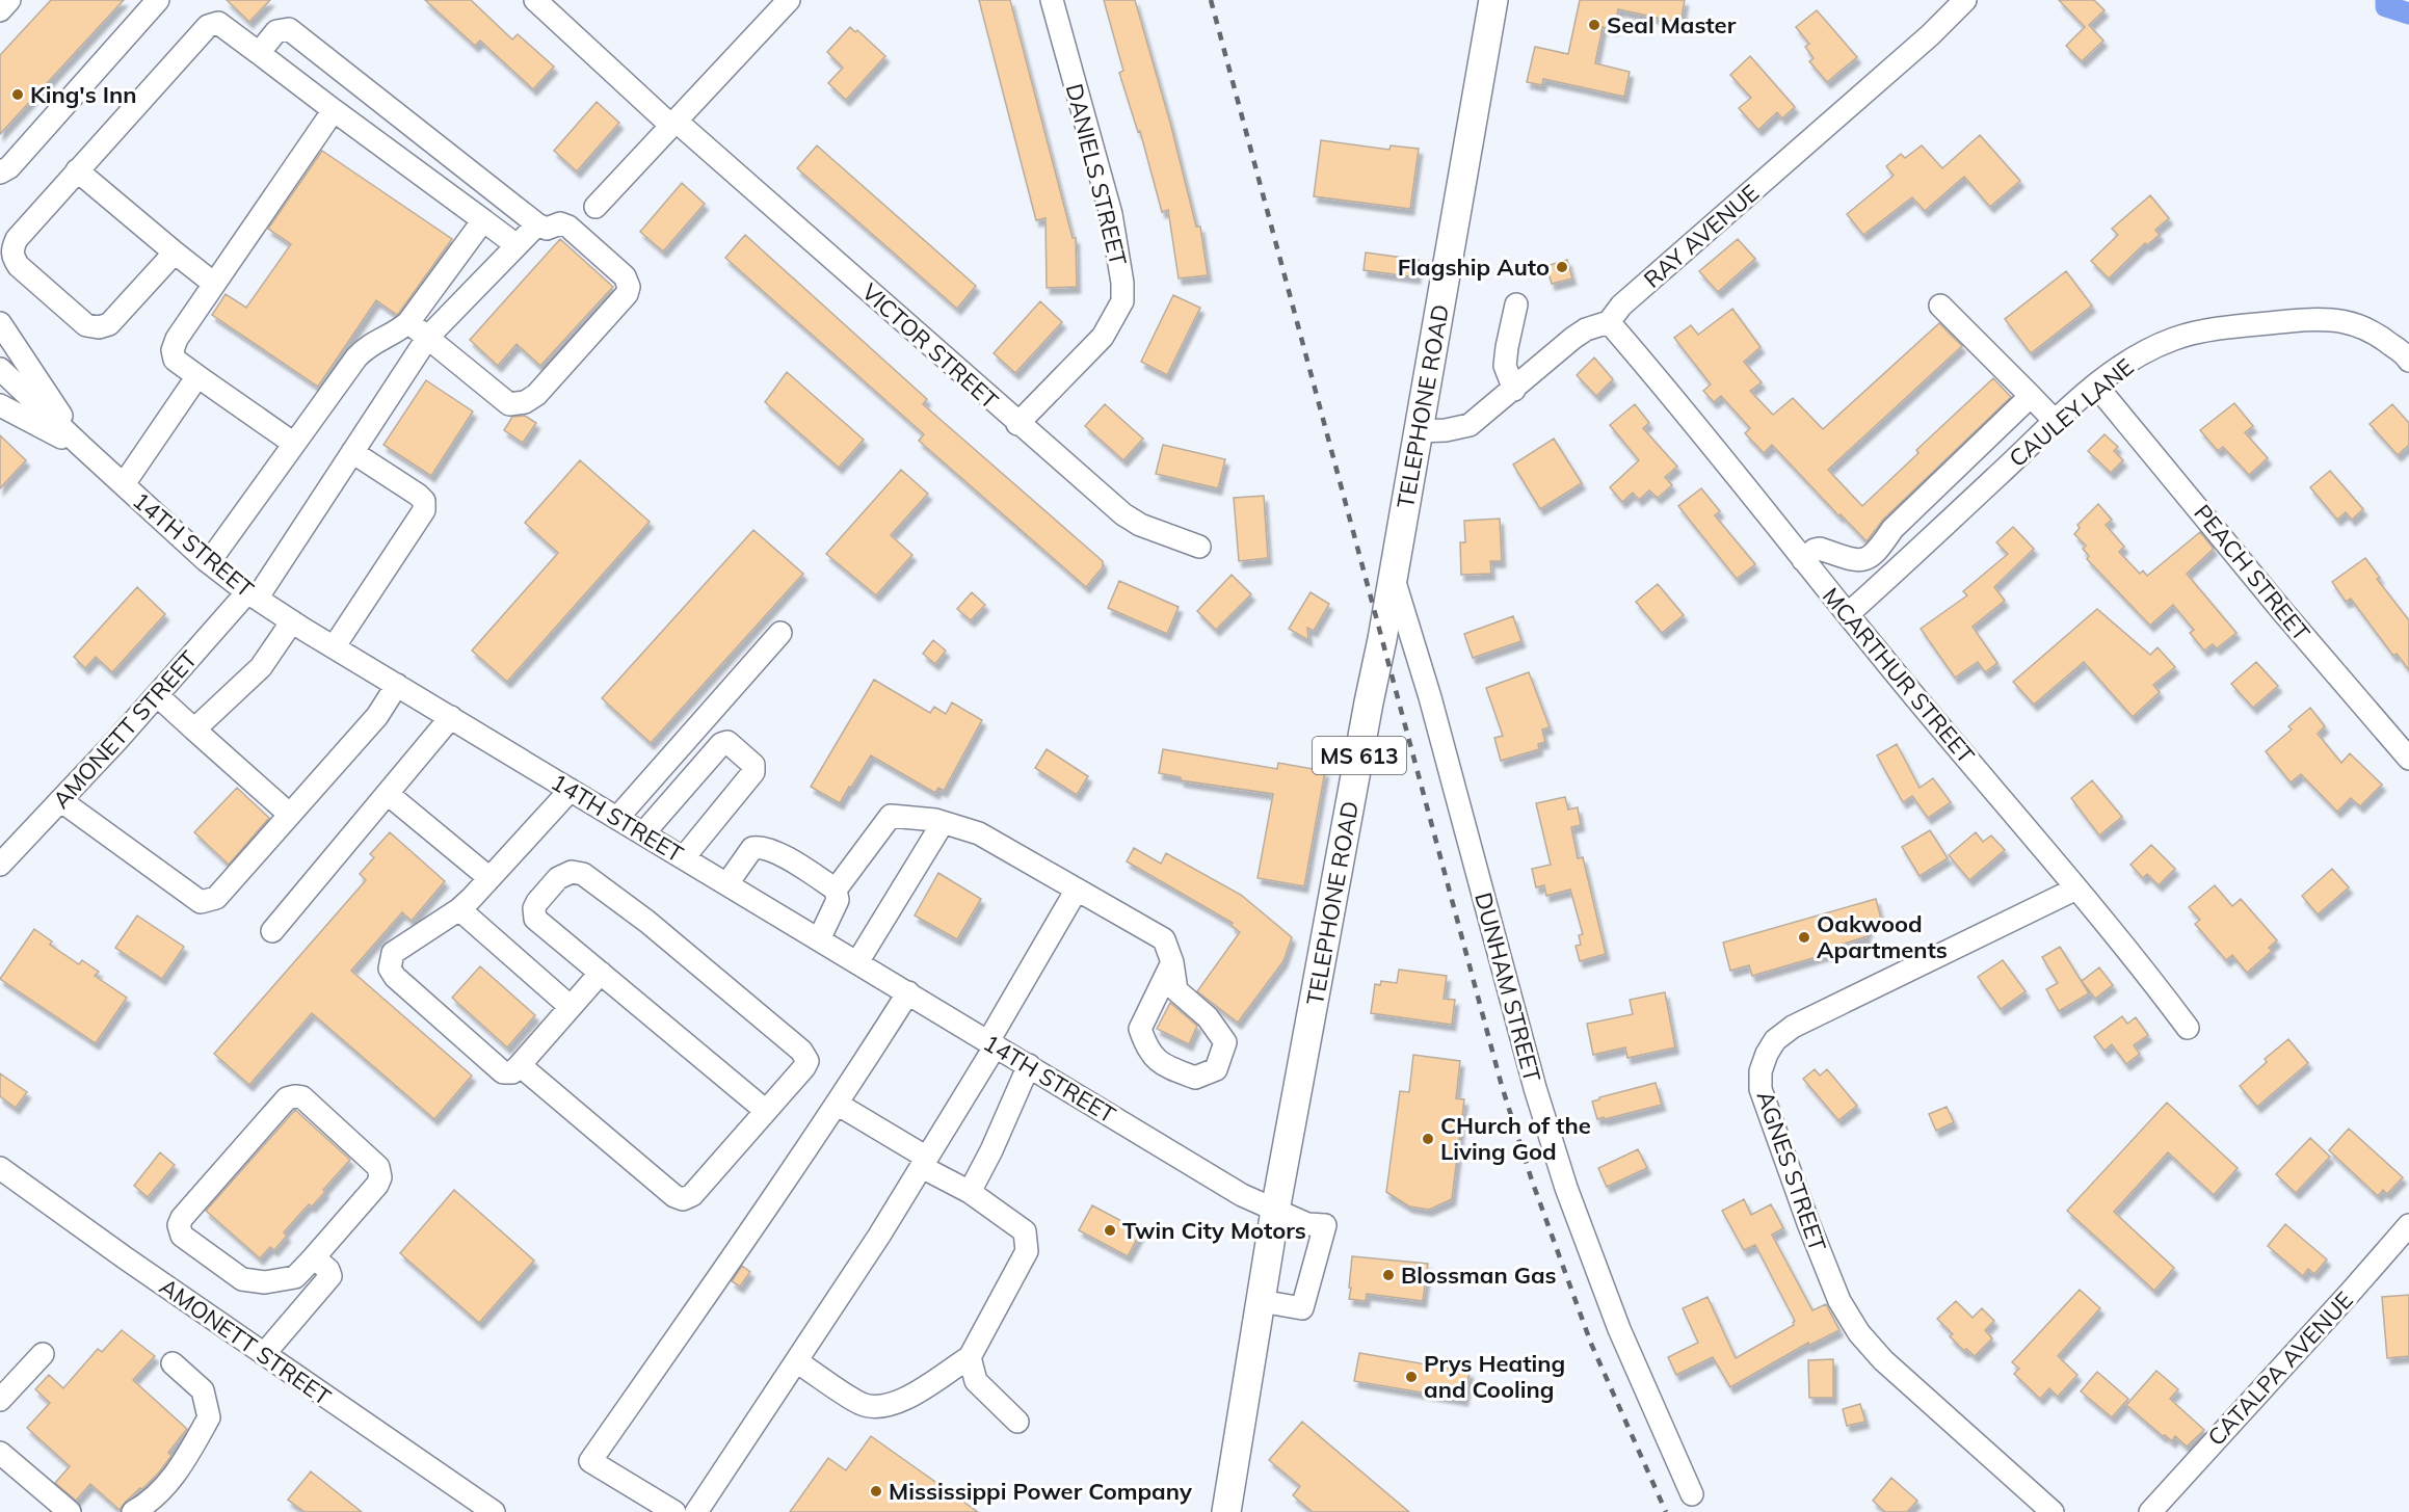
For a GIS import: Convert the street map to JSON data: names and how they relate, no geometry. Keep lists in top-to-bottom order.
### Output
{
  "streets": {
    "main road": ["TELEPHONE ROAD", "MS 613"],
    "street": [
      "DANIELS STREET",
      "RAY AVENUE",
      "VICTOR STREET",
      "CAULEY LANE",
      "14TH STREET",
      "PEACH STREET",
      "MCARTHUR STREET",
      "AMONETT STREET",
      "DUNHAM STREET",
      "AGNES STREET",
      "CATALPA AVENUE"
    ]
  },
  "crossings": [
    ["DANIELS STREET", "VICTOR STREET"],
    ["RAY AVENUE", "TELEPHONE ROAD"],
    ["RAY AVENUE", "MCARTHUR STREET"],
    ["TELEPHONE ROAD", "14TH STREET"],
    ["TELEPHONE ROAD", "DUNHAM STREET"],
    ["CAULEY LANE", "PEACH STREET"],
    ["CAULEY LANE", "MCARTHUR STREET"],
    ["14TH STREET", "AMONETT STREET"],
    ["MCARTHUR STREET", "AGNES STREET"]
  ],
  "places": [
    "Seal Master",
    "King's Inn",
    "Flagship Auto",
    "Oakwood Apartments",
    "CHurch of the Living God",
    "Twin City Motors",
    "Blossman Gas",
    "Prys Heating and Cooling",
    "Mississippi Power Company"
  ]
}
